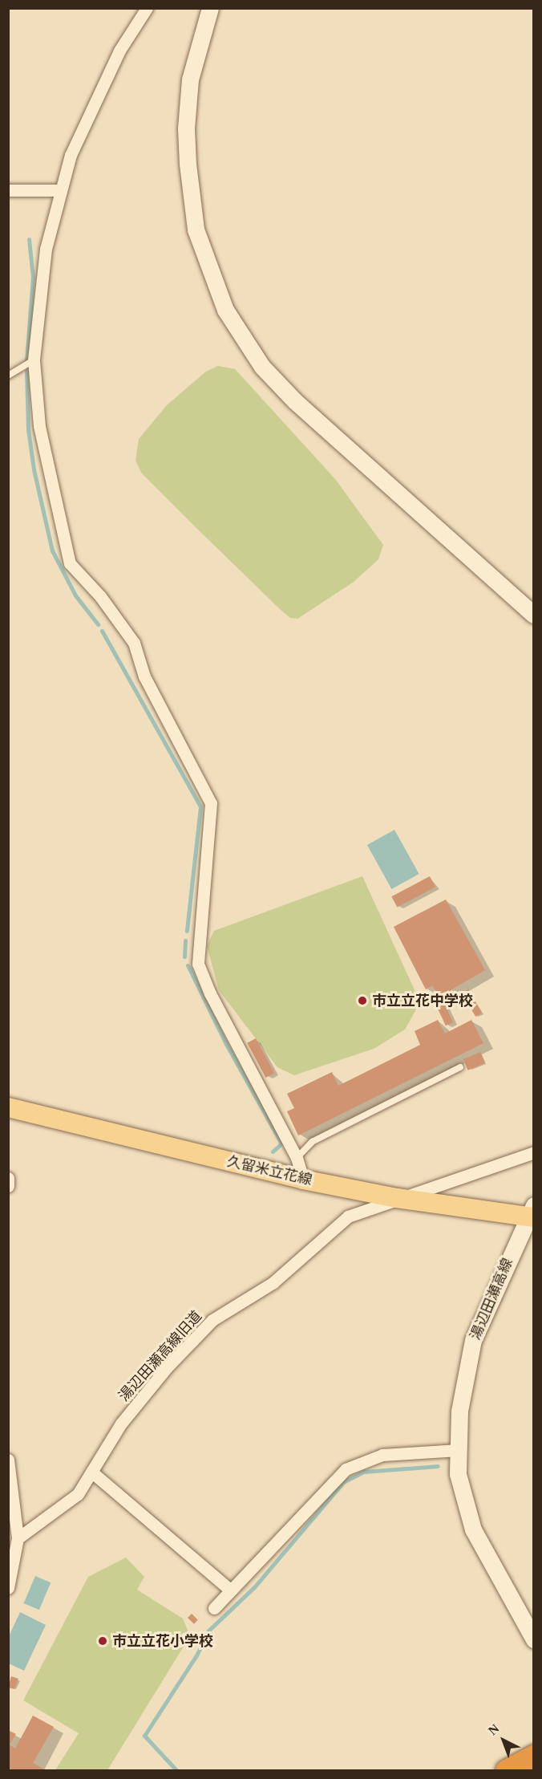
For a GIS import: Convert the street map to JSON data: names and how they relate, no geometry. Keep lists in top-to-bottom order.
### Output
{
  "streets": {
    "main road": ["久留米立花線"],
    "street": ["湯辺田瀬高線", "湯辺田瀬高線旧道"]
  },
  "crossings": [
    ["久留米立花線", "湯辺田瀬高線"],
    ["久留米立花線", "湯辺田瀬高線旧道"]
  ],
  "places": ["市立立花中学校", "市立立花小学校"],
  "north": "top left"
}
